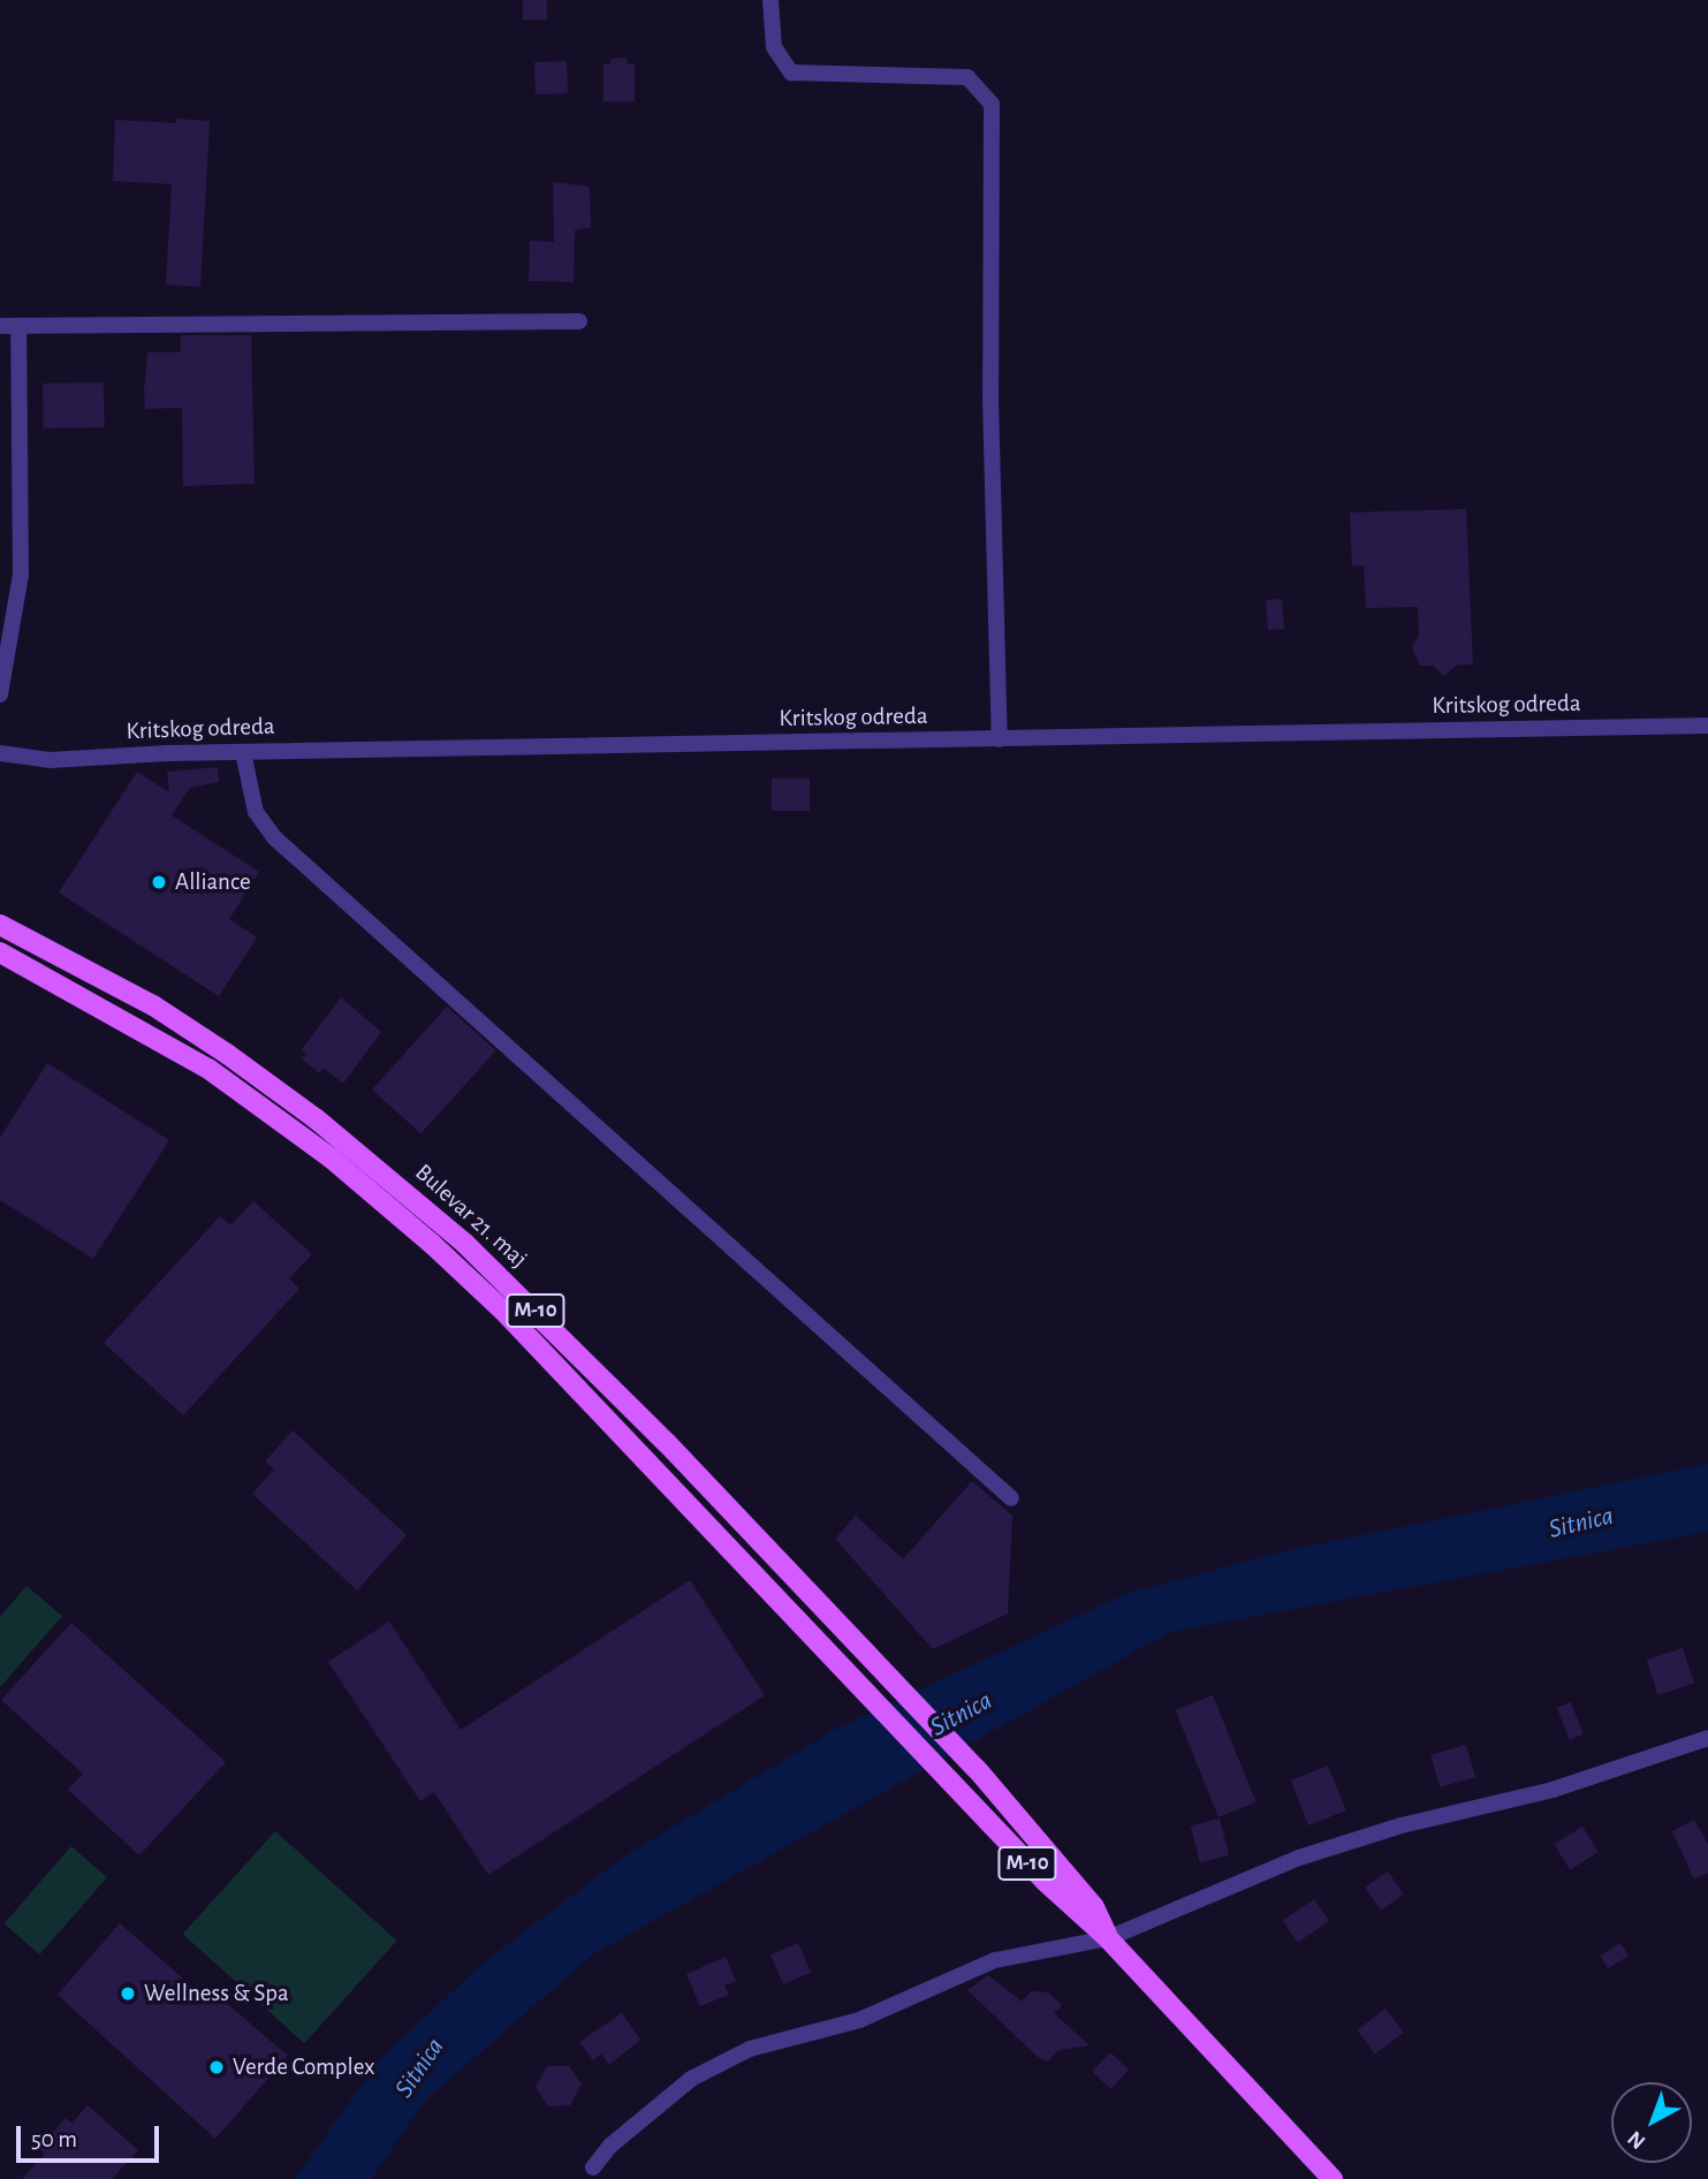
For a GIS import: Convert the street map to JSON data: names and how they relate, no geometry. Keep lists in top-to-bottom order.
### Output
{
  "streets": {
    "main road": ["Bulevar 21. maj", "M-10"],
    "street": ["Kritskog odreda"]
  },
  "crossings": [
    ["Bulevar 21. maj", "M-10"]
  ],
  "water": ["Sitnica"],
  "places": ["Alliance", "Wellness & Spa", "Verde Complex"],
  "scale_bar": "50 m",
  "north": "bottom left"
}
